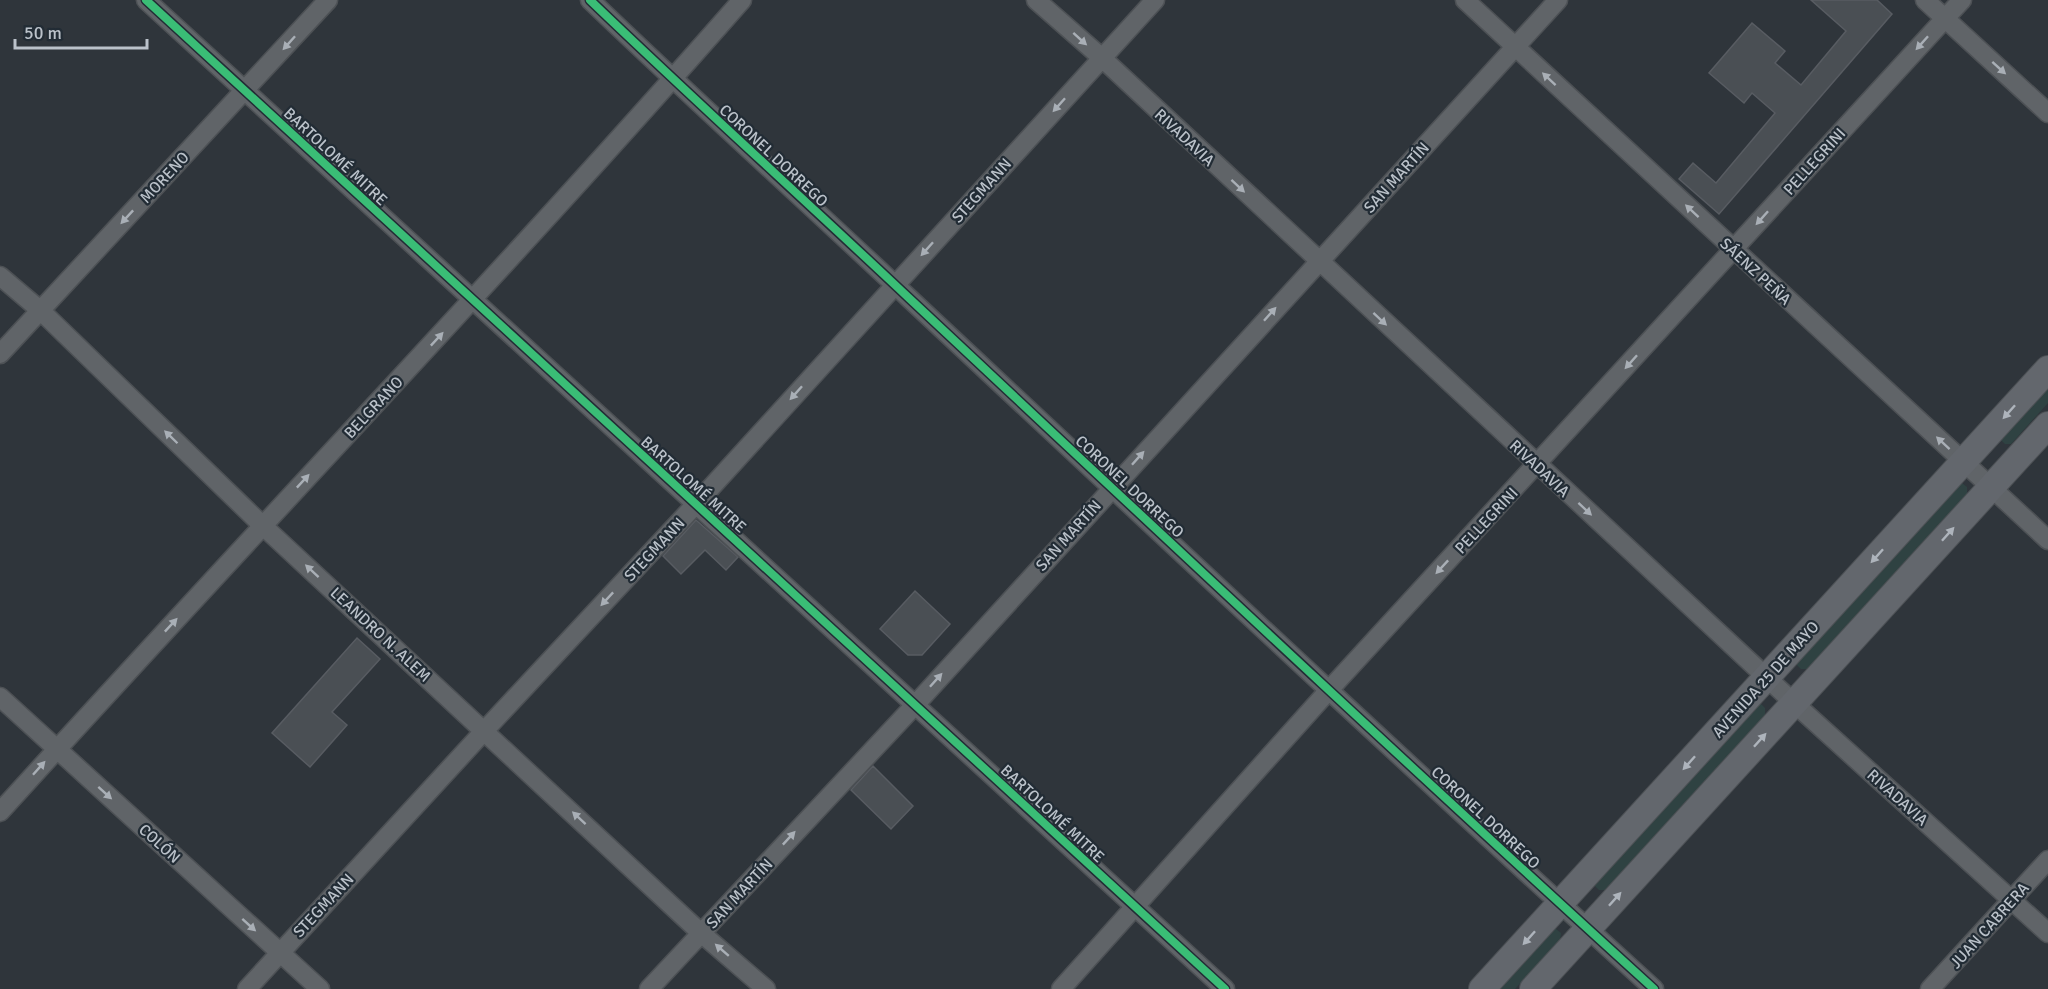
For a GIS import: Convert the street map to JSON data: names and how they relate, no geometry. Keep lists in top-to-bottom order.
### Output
{
  "streets": {
    "main road": ["AVENIDA 25 DE MAYO"],
    "street": [
      "RIVADAVIA",
      "CORONEL DORREGO",
      "BARTOLOMÉ MITRE",
      "PELLEGRINI",
      "MORENO",
      "SAN MARTÍN",
      "STEGMANN",
      "SÁENZ PEÑA",
      "BELGRANO",
      "LEANDRO N. ALEM",
      "COLÓN",
      "JUAN CABRERA"
    ]
  },
  "crossings": [
    ["RIVADAVIA", "PELLEGRINI"],
    ["RIVADAVIA", "SAN MARTÍN"],
    ["RIVADAVIA", "STEGMANN"],
    ["RIVADAVIA", "AVENIDA 25 DE MAYO"],
    ["RIVADAVIA", "JUAN CABRERA"],
    ["CORONEL DORREGO", "PELLEGRINI"],
    ["CORONEL DORREGO", "SAN MARTÍN"],
    ["CORONEL DORREGO", "STEGMANN"],
    ["CORONEL DORREGO", "BELGRANO"],
    ["CORONEL DORREGO", "AVENIDA 25 DE MAYO"],
    ["BARTOLOMÉ MITRE", "PELLEGRINI"],
    ["BARTOLOMÉ MITRE", "MORENO"],
    ["BARTOLOMÉ MITRE", "SAN MARTÍN"],
    ["BARTOLOMÉ MITRE", "STEGMANN"],
    ["BARTOLOMÉ MITRE", "BELGRANO"],
    ["PELLEGRINI", "SÁENZ PEÑA"],
    ["MORENO", "LEANDRO N. ALEM"],
    ["SAN MARTÍN", "SÁENZ PEÑA"],
    ["SAN MARTÍN", "LEANDRO N. ALEM"],
    ["STEGMANN", "LEANDRO N. ALEM"],
    ["STEGMANN", "COLÓN"],
    ["SÁENZ PEÑA", "AVENIDA 25 DE MAYO"],
    ["BELGRANO", "LEANDRO N. ALEM"],
    ["BELGRANO", "COLÓN"]
  ],
  "one_way": [
    "RIVADAVIA",
    "PELLEGRINI",
    "MORENO",
    "SAN MARTÍN",
    "STEGMANN",
    "SÁENZ PEÑA",
    "BELGRANO",
    "LEANDRO N. ALEM",
    "COLÓN"
  ],
  "scale_bar": "50 m"
}
